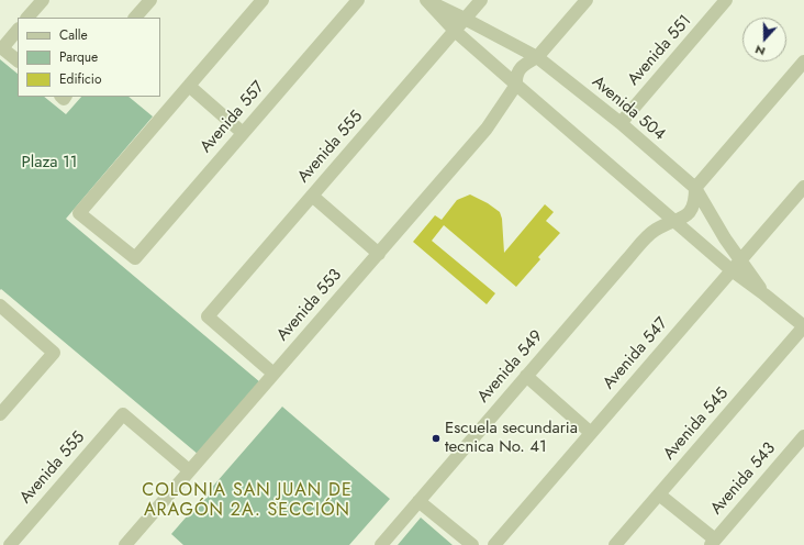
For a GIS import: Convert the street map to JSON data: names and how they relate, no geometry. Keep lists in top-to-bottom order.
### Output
{
  "streets": {
    "street": [
      "Avenida 551",
      "Avenida 504",
      "Avenida 557",
      "Avenida 555",
      "Avenida 553",
      "Avenida 547",
      "Avenida 549",
      "Avenida 545",
      "Avenida 543"
    ]
  },
  "crossings": [
    ["Avenida 551", "Avenida 504"],
    ["Avenida 504", "Avenida 555"],
    ["Avenida 504", "Avenida 553"],
    ["Avenida 504", "Avenida 547"],
    ["Avenida 504", "Avenida 549"],
    ["Avenida 504", "Avenida 545"],
    ["Avenida 555", "Avenida 553"]
  ],
  "districts": ["COLONIA SAN JUAN DE ARAGÓN 2A. SECCIÓN"],
  "parks": ["Plaza 11"],
  "places": ["Escuela secundaria tecnica No. 41"],
  "legend": ["Calle", "Parque", "Edificio"],
  "north": "bottom"
}
